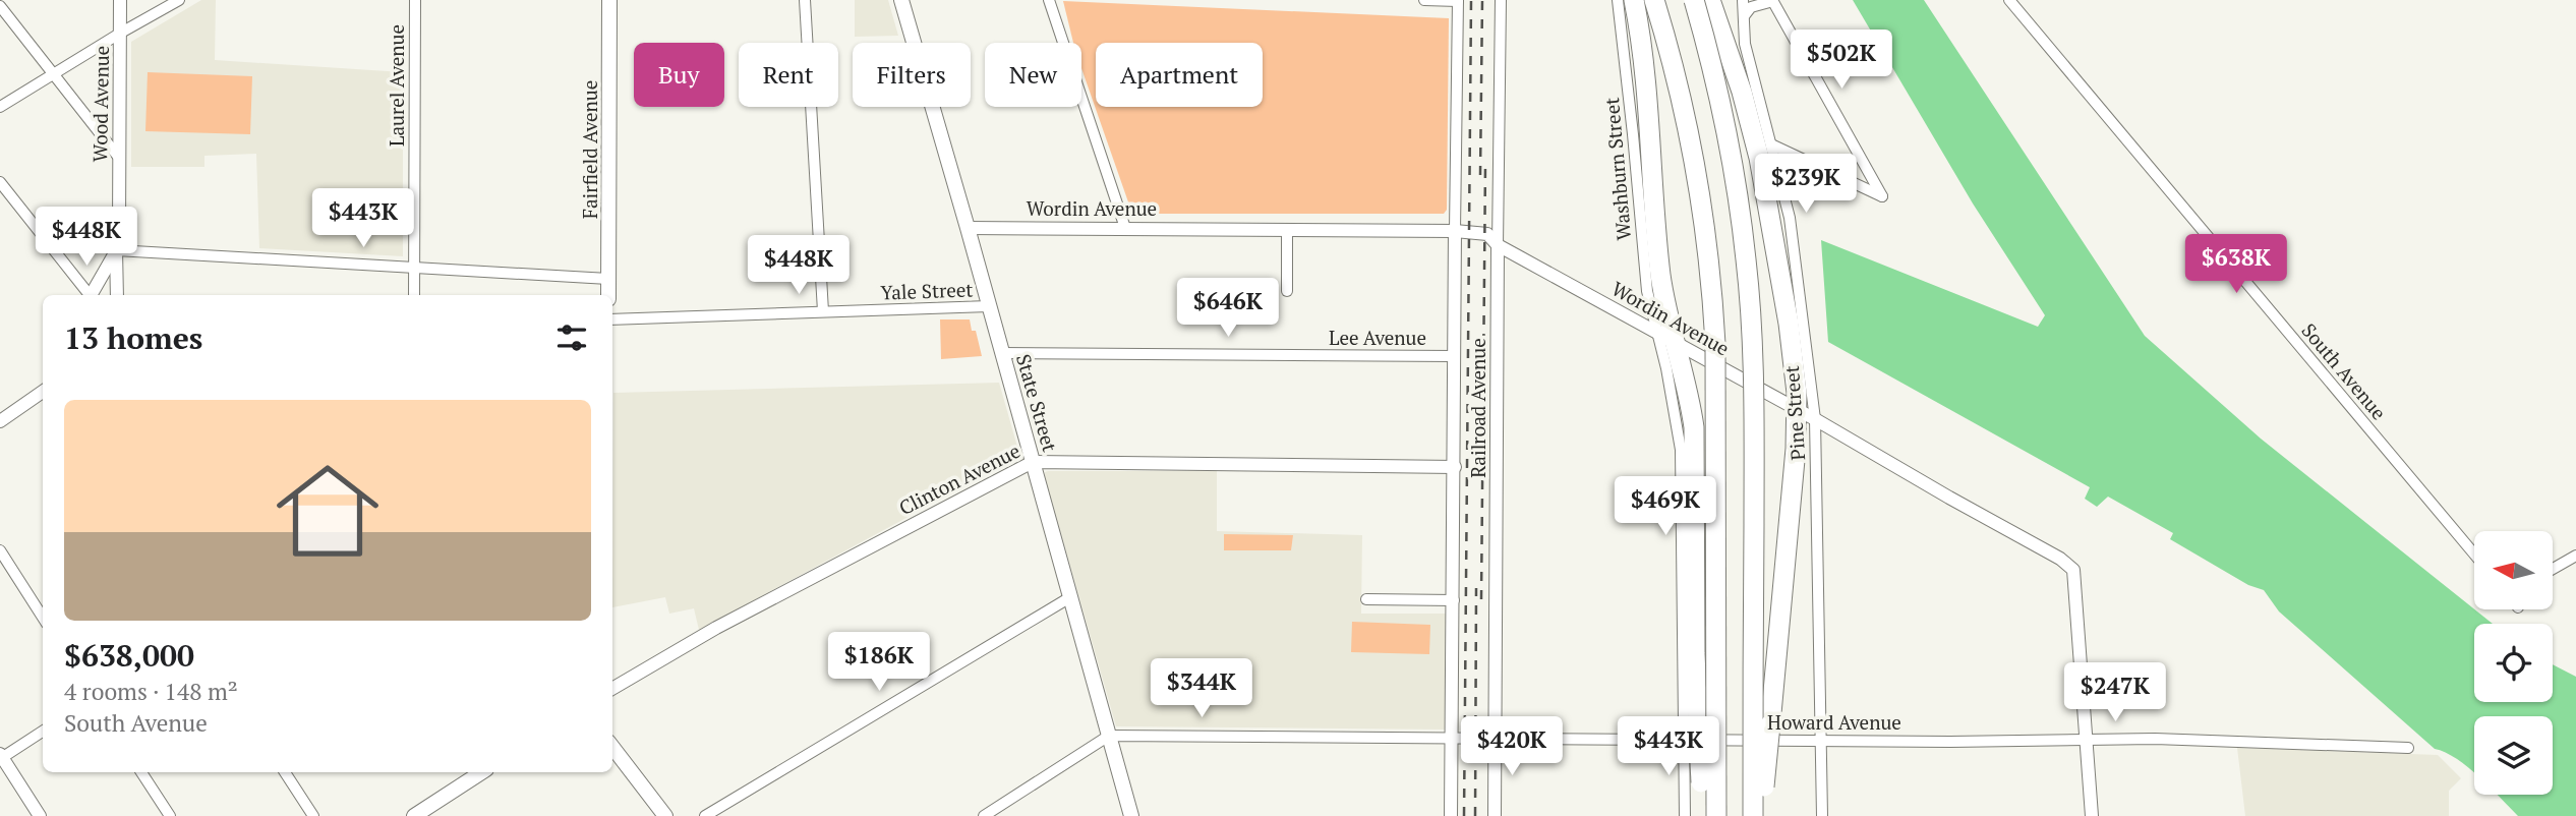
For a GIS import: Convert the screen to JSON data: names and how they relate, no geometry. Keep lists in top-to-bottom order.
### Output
{
  "streets": {
    "main road": ["Fairfield Avenue", "State Street"],
    "street": [
      "Laurel Avenue",
      "Wood Avenue",
      "Washburn Street",
      "Wordin Avenue",
      "Yale Street",
      "Lee Avenue",
      "South Avenue",
      "Railroad Avenue",
      "Pine Street",
      "Clinton Avenue",
      "Howard Avenue"
    ]
  },
  "crossings": [
    ["Washburn Street", "Wordin Avenue"],
    ["Washburn Street", "Howard Avenue"],
    ["Wordin Avenue", "State Street"],
    ["Wordin Avenue", "Railroad Avenue"],
    ["Wordin Avenue", "Pine Street"],
    ["Wordin Avenue", "Howard Avenue"],
    ["Yale Street", "State Street"],
    ["Lee Avenue", "State Street"],
    ["Lee Avenue", "Railroad Avenue"],
    ["State Street", "Clinton Avenue"],
    ["State Street", "Howard Avenue"],
    ["Railroad Avenue", "Clinton Avenue"],
    ["Railroad Avenue", "Howard Avenue"],
    ["Pine Street", "Howard Avenue"]
  ],
  "north": "left",
  "page": {
    "price": [
      "$502K",
      "$239K",
      "$443K",
      "$448K",
      "$638K",
      "$448K",
      "$646K",
      "$469K",
      "$186K",
      "$344K",
      "$247K",
      "$420K",
      "$443K"
    ],
    "chip": [
      "Buy",
      "Rent",
      "Filters",
      "New",
      "Apartment"
    ],
    "heading": "13 homes",
    "list": [
      {
        "name": "$638,000",
        "note": "4 rooms · 148 m² · South Avenue"
      }
    ]
  }
}
